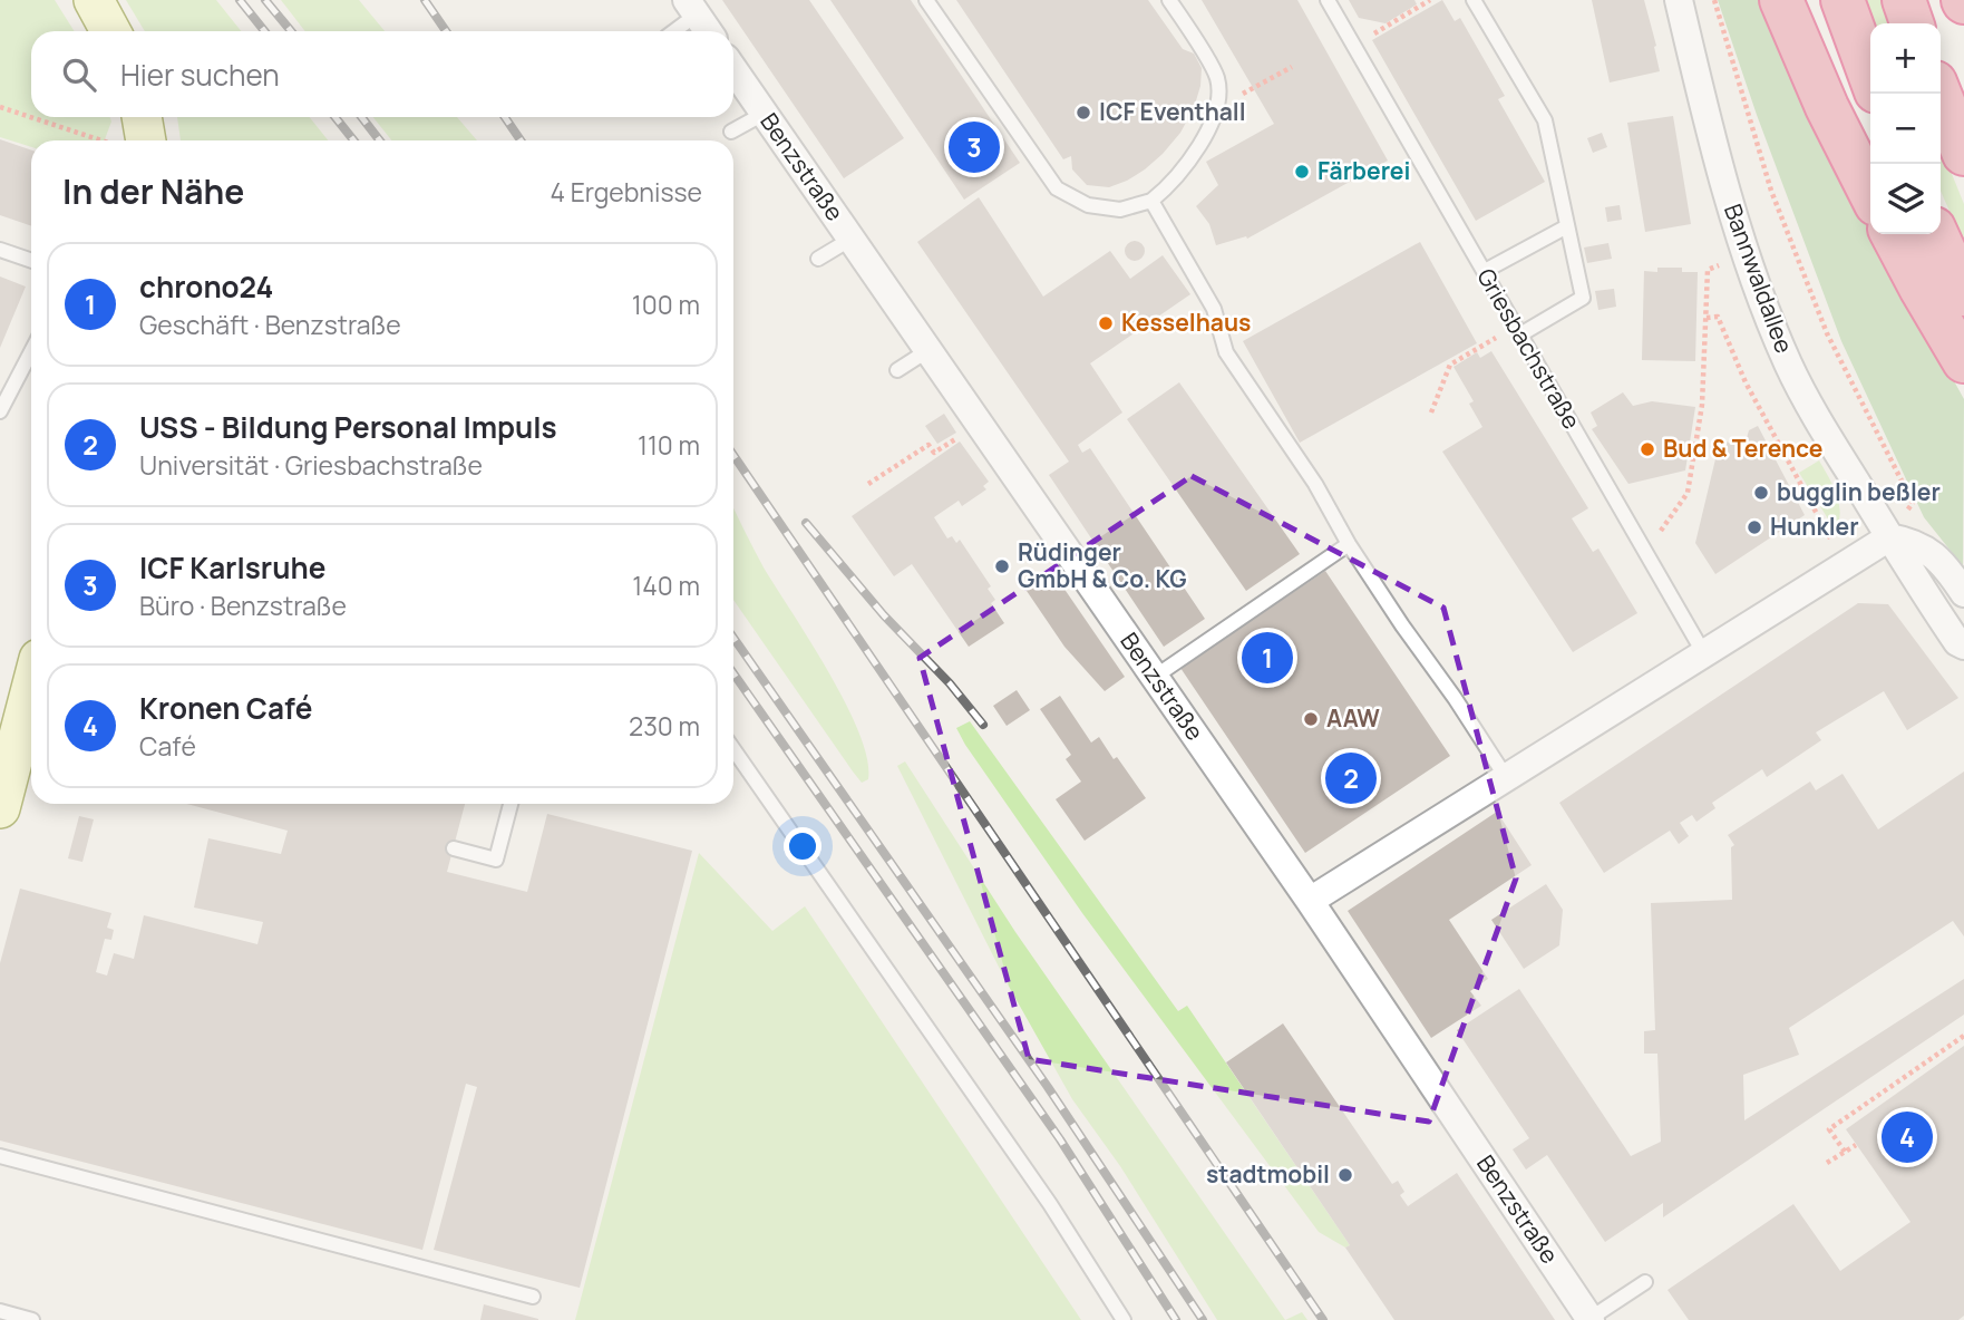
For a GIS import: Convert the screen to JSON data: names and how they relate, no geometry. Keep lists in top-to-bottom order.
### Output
{
  "streets": {
    "street": ["Benzstraße", "Bannwaldallee"],
    "lane": ["Griesbachstraße"]
  },
  "places": [
    "ICF Eventhall",
    "Färberei",
    "Kesselhaus",
    "Bud & Terence",
    "bugglin beßler",
    "Hunkler",
    "Rüdinger GmbH & Co. KG",
    "AAW",
    "stadtmobil"
  ],
  "page": {
    "map_buttons": ["+", "−"],
    "search": "Hier suchen",
    "pins": [
      "3",
      "1",
      "2",
      "4"
    ],
    "heading": ["In der Nähe", "4 Ergebnisse"],
    "list": [
      {
        "mark": "1",
        "name": "chrono24",
        "note": "Geschäft · Benzstraße",
        "value": "100 m"
      },
      {
        "mark": "2",
        "name": "USS - Bildung Personal Impuls",
        "note": "Universität · Griesbachstraße",
        "value": "110 m"
      },
      {
        "mark": "3",
        "name": "ICF Karlsruhe",
        "note": "Büro · Benzstraße",
        "value": "140 m"
      },
      {
        "mark": "4",
        "name": "Kronen Café",
        "note": "Café",
        "value": "230 m"
      }
    ]
  }
}
